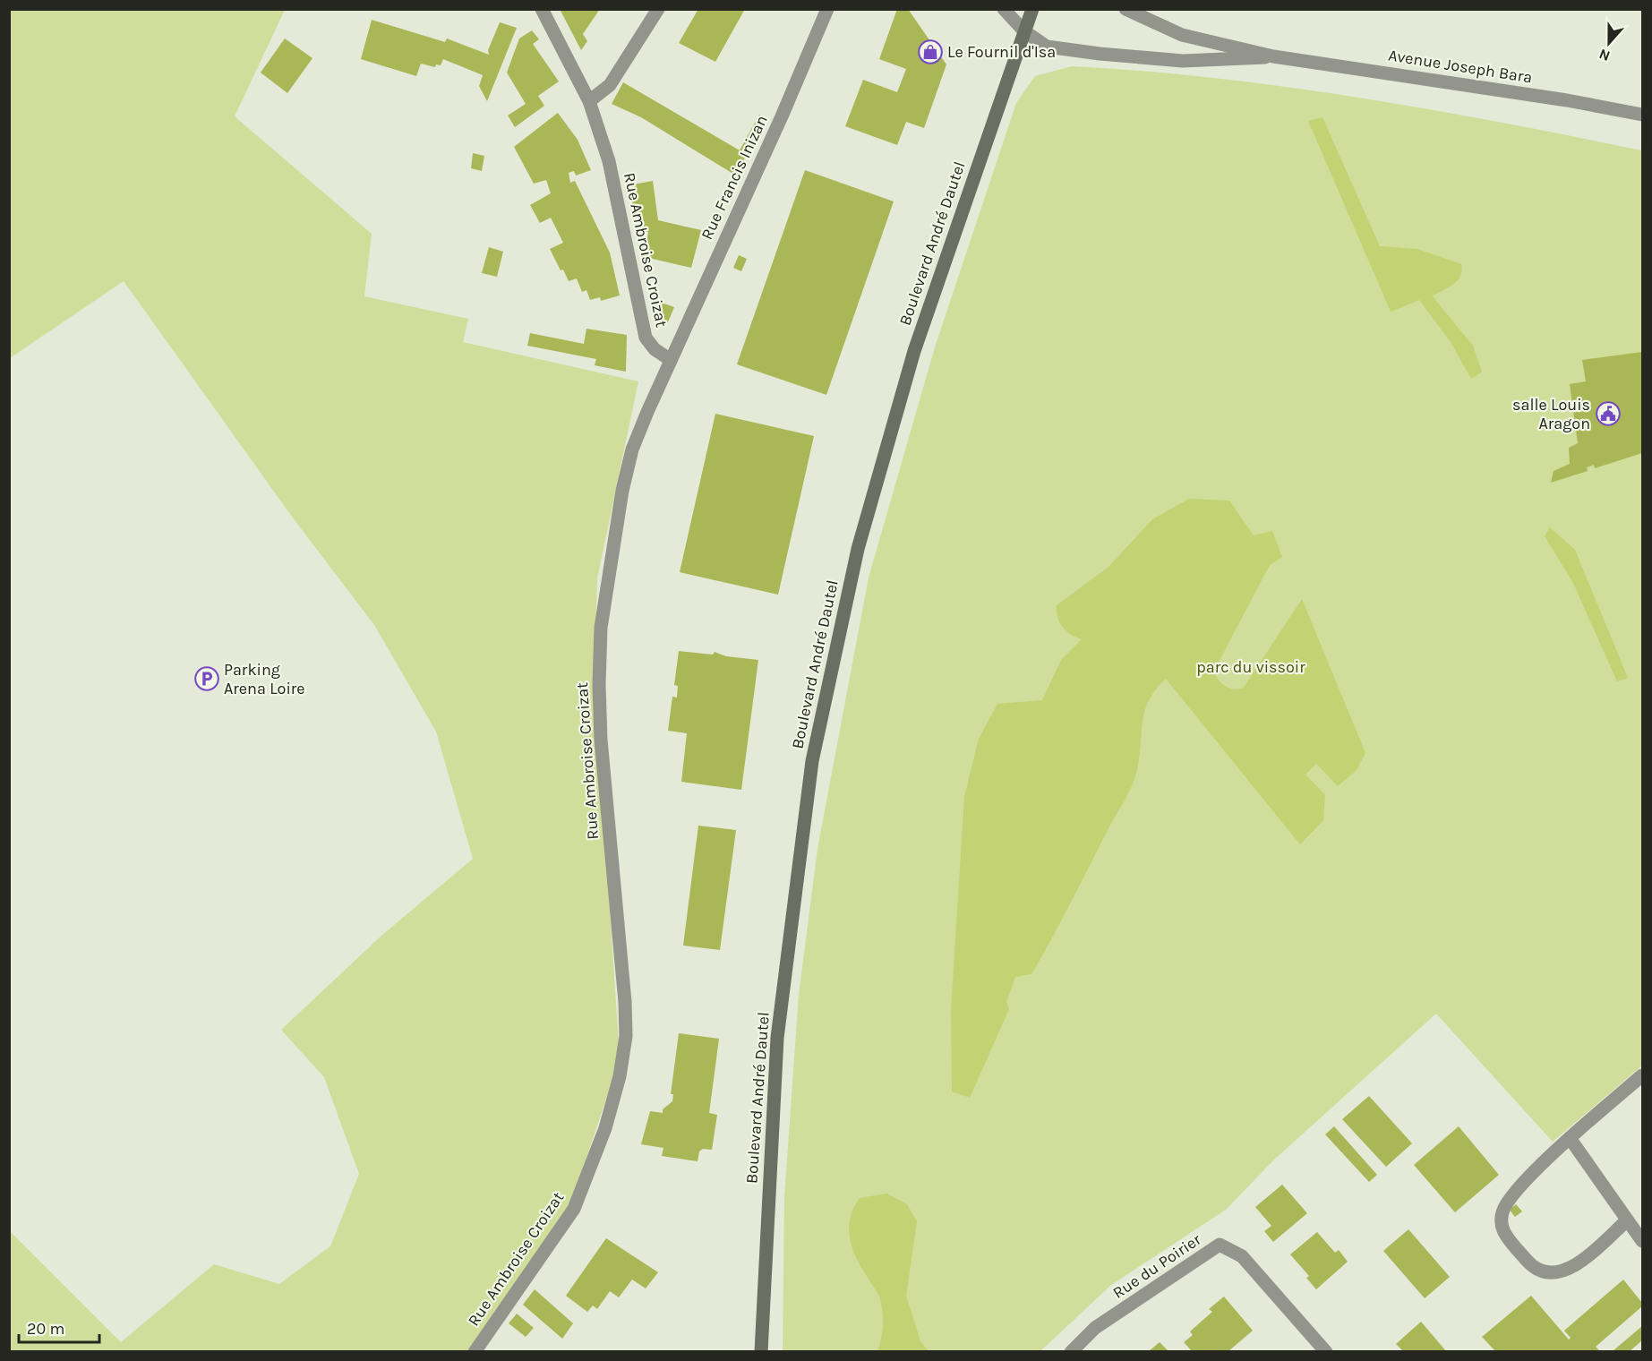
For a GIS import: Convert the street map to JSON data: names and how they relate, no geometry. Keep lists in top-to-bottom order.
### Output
{
  "streets": {
    "main road": ["Boulevard André Dautel"],
    "street": [
      "Avenue Joseph Bara",
      "Rue Francis Inizan",
      "Rue Ambroise Croizat",
      "Rue du Poirier"
    ]
  },
  "crossings": [
    ["Avenue Joseph Bara", "Boulevard André Dautel"],
    ["Rue Francis Inizan", "Rue Ambroise Croizat"]
  ],
  "parks": ["parc du vissoir"],
  "places": {
    "shop": ["Le Fournil d'Isa"],
    "public building": ["salle Louis Aragon"],
    "parking": ["Parking Arena Loire"]
  },
  "scale_bar": "20 m",
  "north": "bottom"
}
